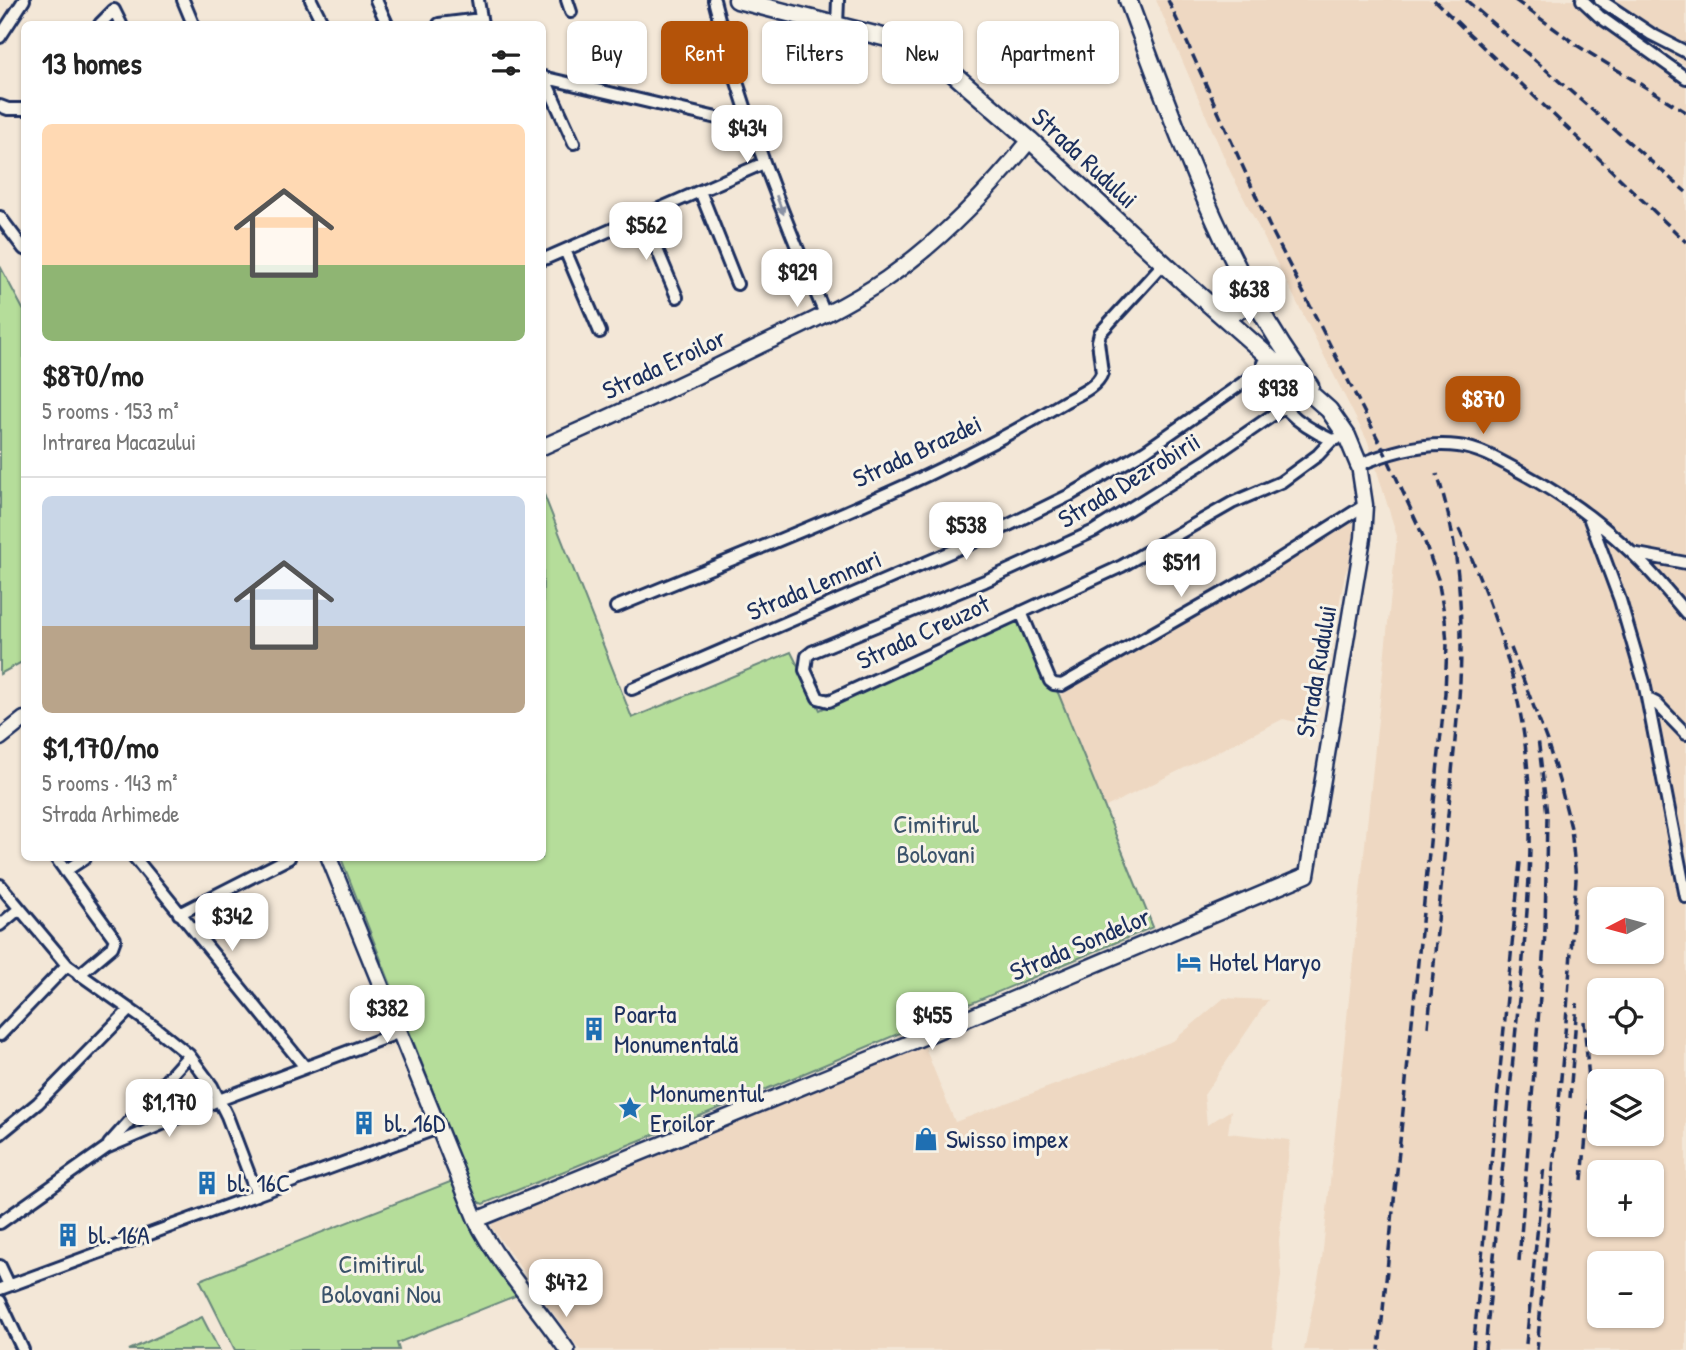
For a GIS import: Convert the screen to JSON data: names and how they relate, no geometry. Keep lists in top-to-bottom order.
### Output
{
  "streets": {
    "main road": ["Strada Rudului"],
    "street": [
      "Strada Eroilor",
      "Strada Brazdei",
      "Strada Dezrobirii",
      "Strada Lemnari",
      "Strada Creuzot",
      "Strada Sondelor"
    ]
  },
  "crossings": [
    ["Strada Rudului", "Strada Eroilor"],
    ["Strada Rudului", "Strada Brazdei"],
    ["Strada Rudului", "Strada Creuzot"],
    ["Strada Rudului", "Strada Sondelor"],
    ["Strada Dezrobirii", "Strada Creuzot"]
  ],
  "parks": ["Cimitirul Bolovani", "Cimitirul Bolovani Nou"],
  "places": {
    "hotel": ["Hotel Maryo"],
    "building": [
      "Poarta Monumentală",
      "bl. 16D",
      "bl. 16C",
      "bl. 16A"
    ],
    "place": ["Monumentul Eroilor"],
    "shop": ["Swisso impex"]
  },
  "north": "left",
  "page": {
    "chip": [
      "Buy",
      "Rent",
      "Filters",
      "New",
      "Apartment"
    ],
    "heading": "13 homes",
    "price": [
      "$434",
      "$562",
      "$929",
      "$638",
      "$938",
      "$870",
      "$538",
      "$511",
      "$342",
      "$382",
      "$455",
      "$1,170",
      "$472"
    ],
    "list": [
      {
        "name": "$870/mo",
        "note": "5 rooms · 153 m² · Intrarea Macazului"
      },
      {
        "name": "$1,170/mo",
        "note": "5 rooms · 143 m² · Strada Arhimede"
      }
    ],
    "map_buttons": ["+", "−"]
  }
}
